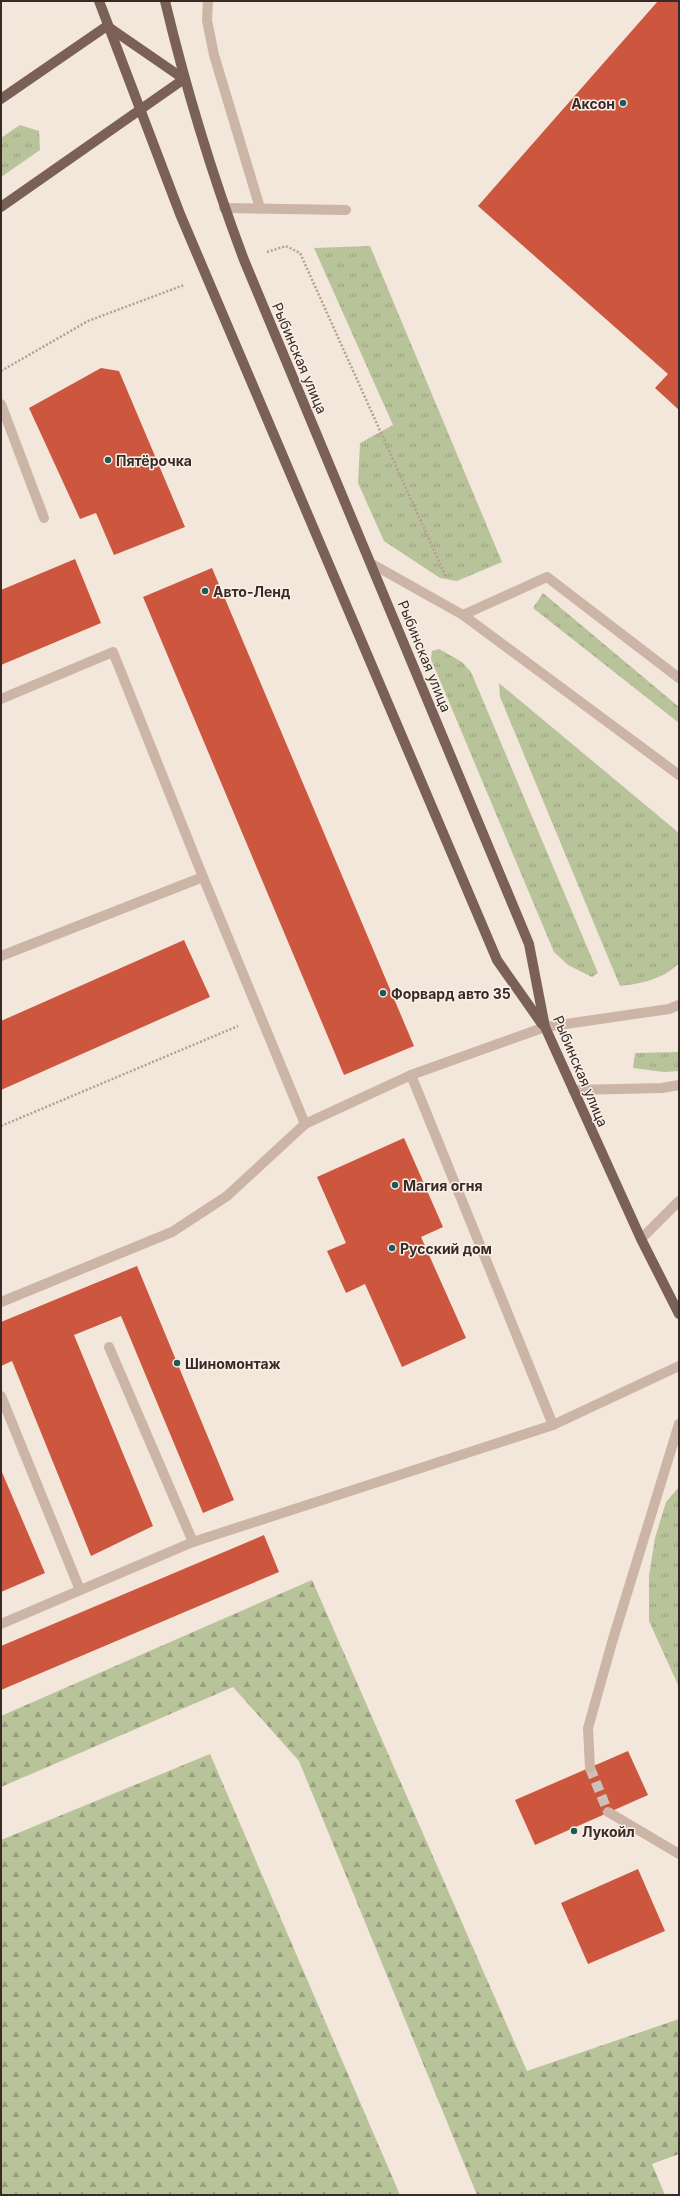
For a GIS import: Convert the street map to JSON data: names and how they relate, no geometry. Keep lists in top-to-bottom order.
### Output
{
  "streets": {
    "main road": ["Рыбинская улица"]
  },
  "places": [
    "Аксон",
    "Пятёрочка",
    "Авто-Ленд",
    "Форвард авто 35",
    "Магия огня",
    "Русский дом",
    "Шиномонтаж",
    "Лукойл"
  ]
}
